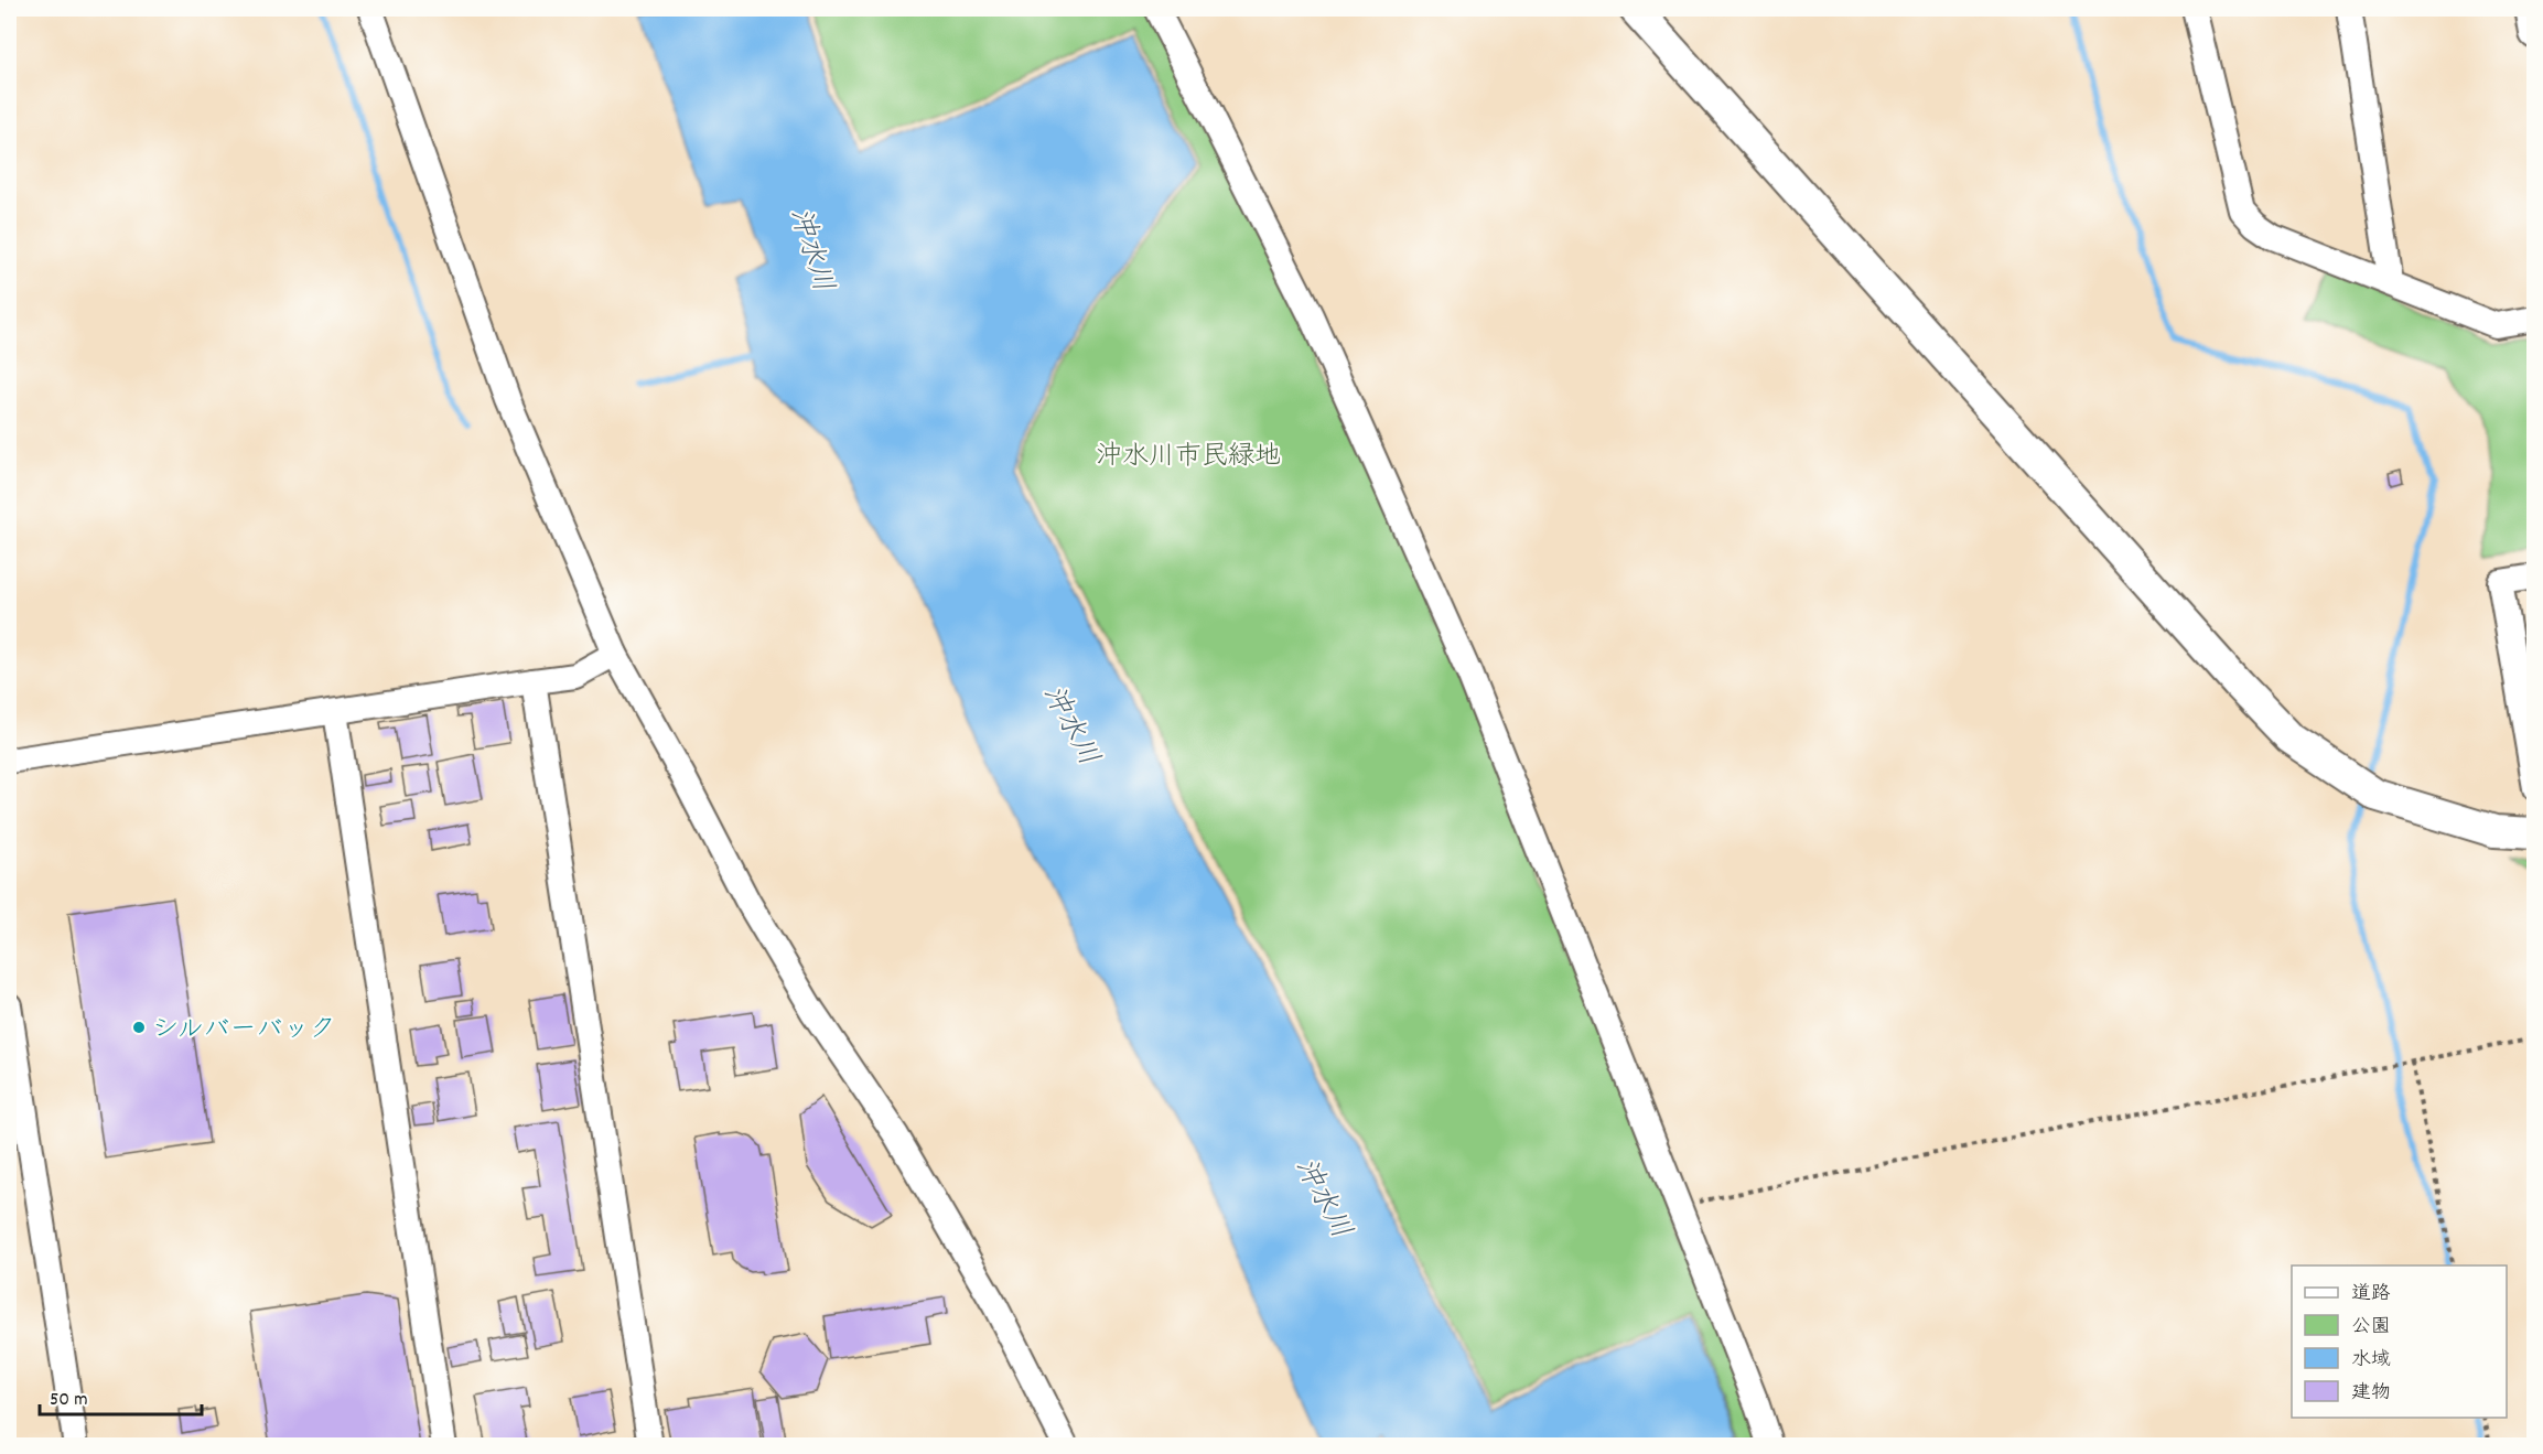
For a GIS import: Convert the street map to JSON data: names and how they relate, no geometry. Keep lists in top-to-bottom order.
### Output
{
  "water": ["沖水川"],
  "parks": ["沖水川市民緑地"],
  "places": ["シルバーバック"],
  "legend": [
    "道路",
    "公園",
    "水域",
    "建物"
  ],
  "scale_bar": "50 m"
}
